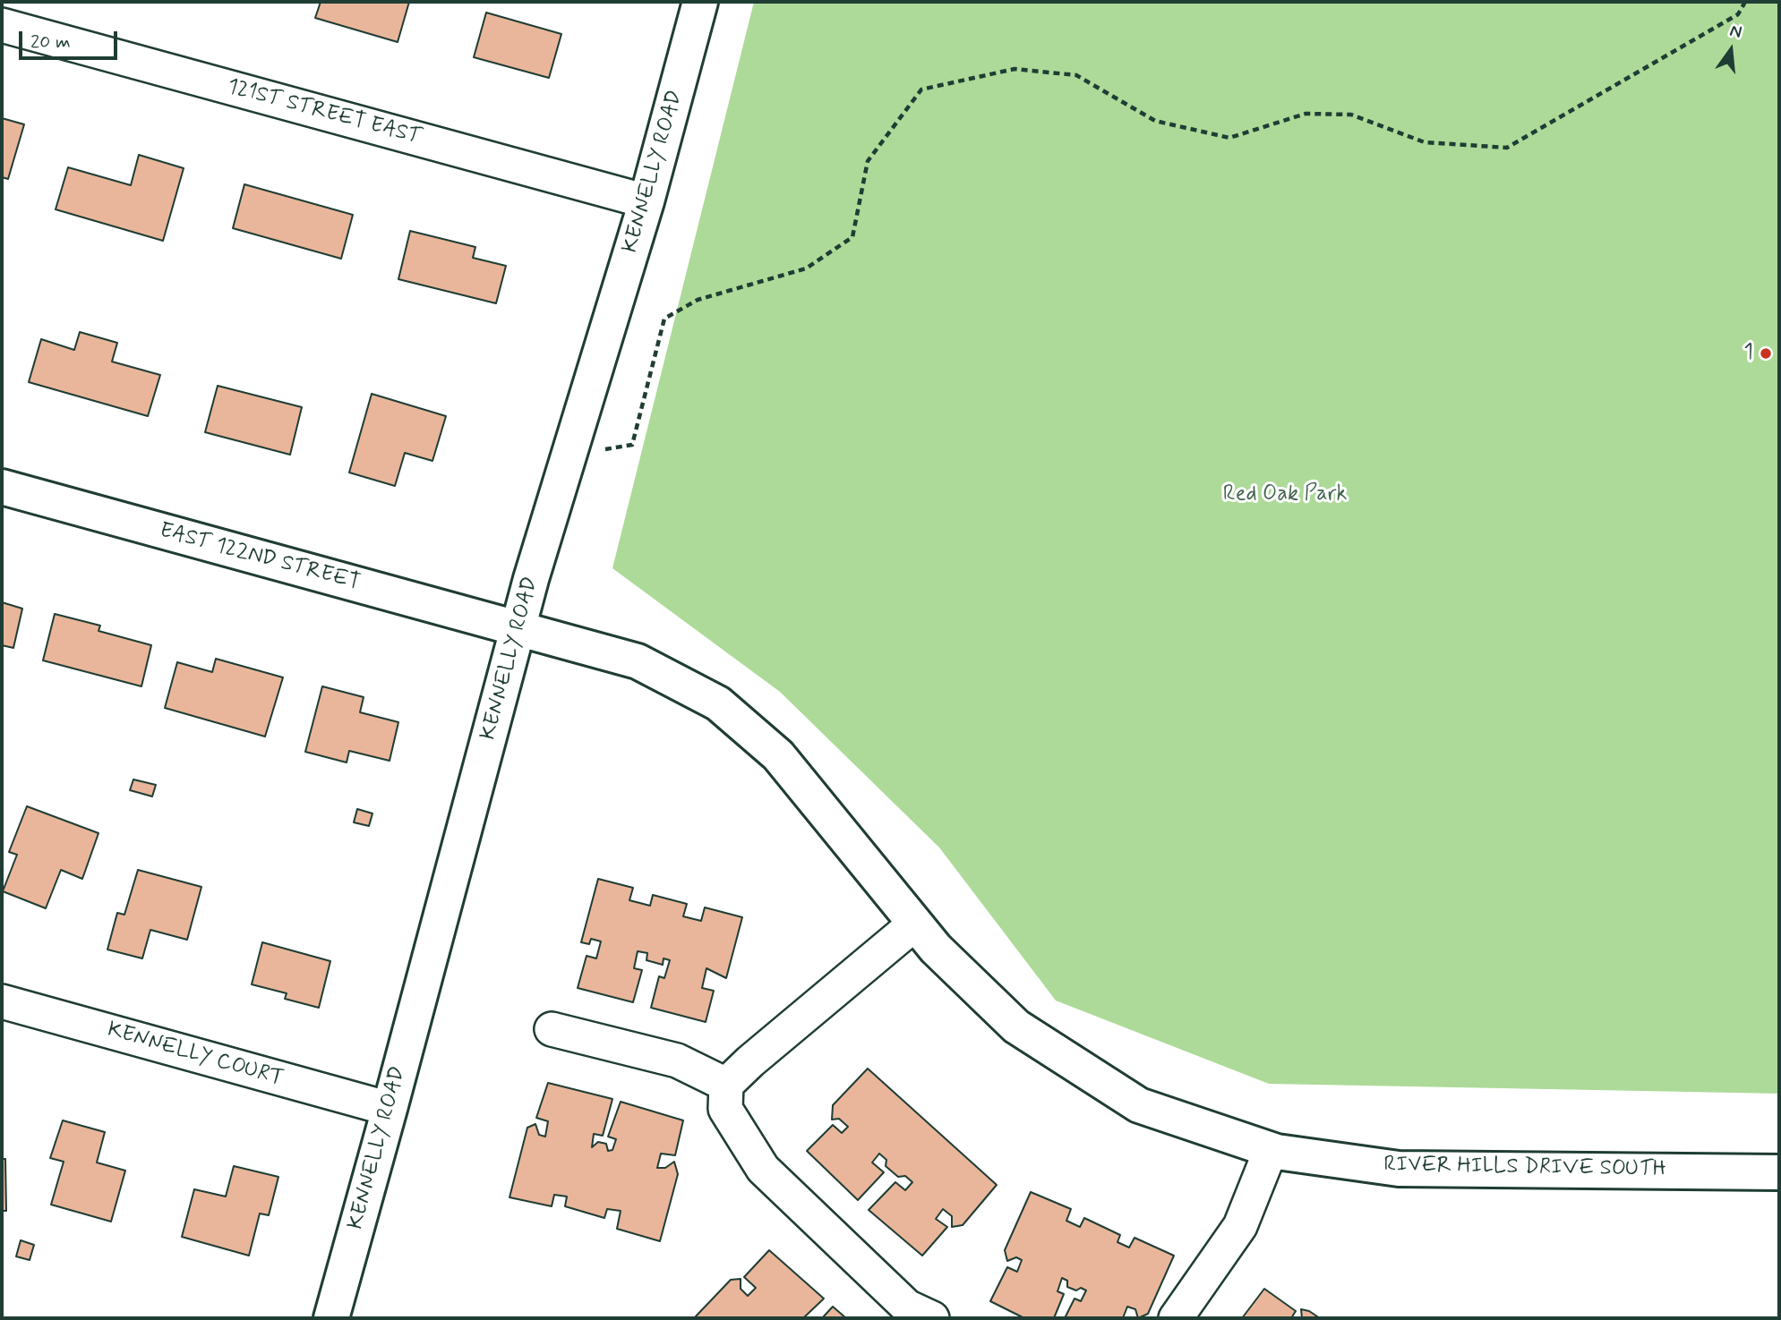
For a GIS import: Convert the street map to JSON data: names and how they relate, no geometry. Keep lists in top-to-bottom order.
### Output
{
  "streets": {
    "street": [
      "121ST STREET EAST",
      "KENNELLY ROAD",
      "EAST 122ND STREET",
      "KENNELLY COURT",
      "RIVER HILLS DRIVE SOUTH"
    ]
  },
  "crossings": [
    ["121ST STREET EAST", "KENNELLY ROAD"],
    ["KENNELLY ROAD", "EAST 122ND STREET"],
    ["KENNELLY ROAD", "KENNELLY COURT"],
    ["KENNELLY ROAD", "RIVER HILLS DRIVE SOUTH"],
    ["EAST 122ND STREET", "RIVER HILLS DRIVE SOUTH"]
  ],
  "parks": ["Red Oak Park"],
  "places": ["1"],
  "scale_bar": "20 m",
  "north": "top"
}
